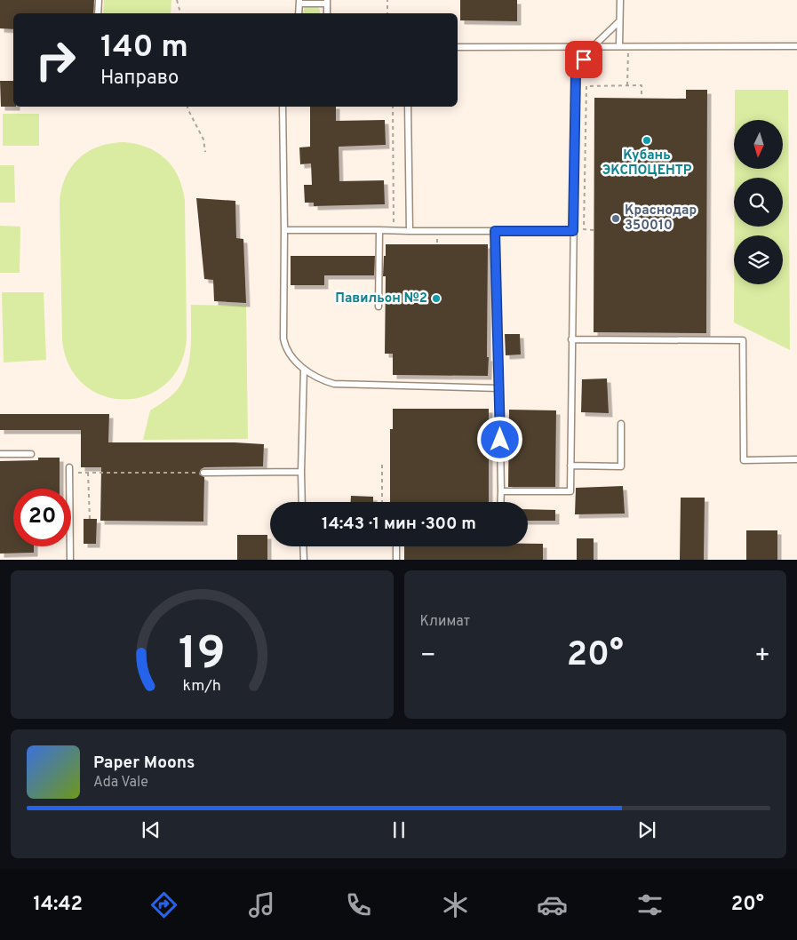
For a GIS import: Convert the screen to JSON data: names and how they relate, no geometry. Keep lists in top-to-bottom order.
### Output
{
  "places": ["Кубань ЭКСПОЦЕНТР", "Краснодар 350010", "Павильон №2"],
  "north": "bottom",
  "page": {
    "turn": ["140 m", "Направо"],
    "limit": "20",
    "trip": "14:43 · 1 мин · 300 m",
    "tile": "Климат",
    "heat": ["−", "20°", "+"],
    "song": ["Paper Moons", "Ada Vale"],
    "tabs": ["14:42", "20°"],
    "gauge": ["19", "km/h"]
  }
}
